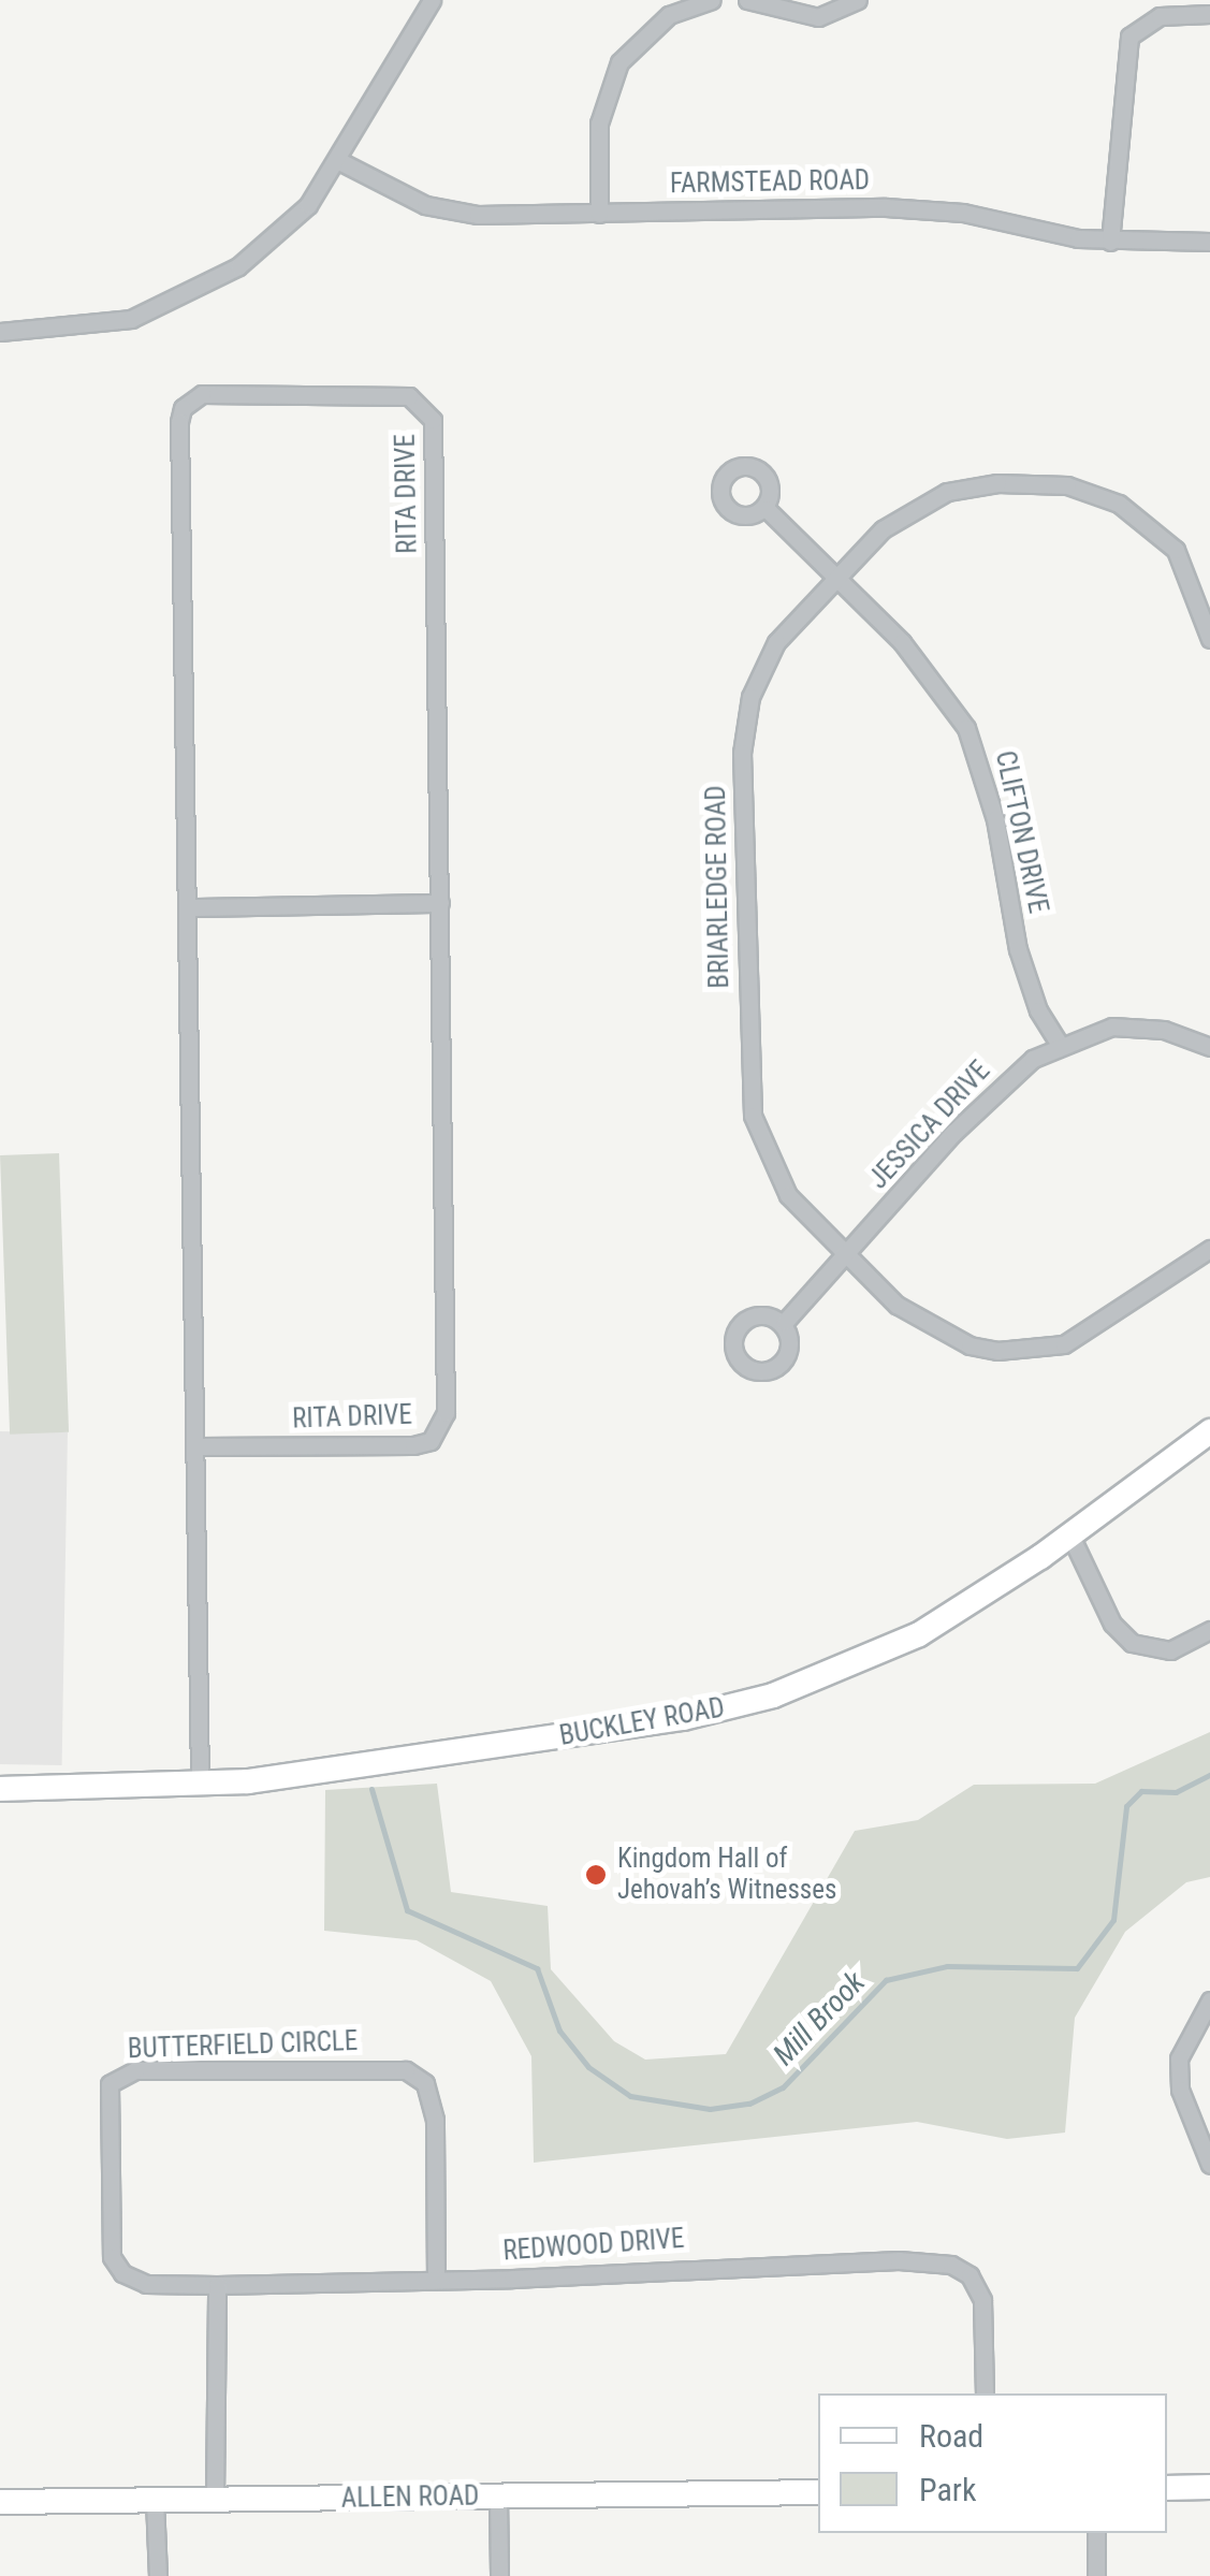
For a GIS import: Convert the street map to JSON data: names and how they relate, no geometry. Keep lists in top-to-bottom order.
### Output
{
  "streets": {
    "street": [
      "FARMSTEAD ROAD",
      "RITA DRIVE",
      "CLIFTON DRIVE",
      "BRIARLEDGE ROAD",
      "JESSICA DRIVE",
      "BUCKLEY ROAD",
      "BUTTERFIELD CIRCLE",
      "REDWOOD DRIVE",
      "ALLEN ROAD"
    ]
  },
  "crossings": [
    ["RITA DRIVE", "BUCKLEY ROAD"],
    ["CLIFTON DRIVE", "BRIARLEDGE ROAD"],
    ["CLIFTON DRIVE", "JESSICA DRIVE"],
    ["BRIARLEDGE ROAD", "JESSICA DRIVE"],
    ["BUTTERFIELD CIRCLE", "REDWOOD DRIVE"]
  ],
  "water": ["Mill Brook"],
  "places": ["Kingdom Hall of Jehovah’s Witnesses"],
  "legend": ["Road", "Park"]
}
